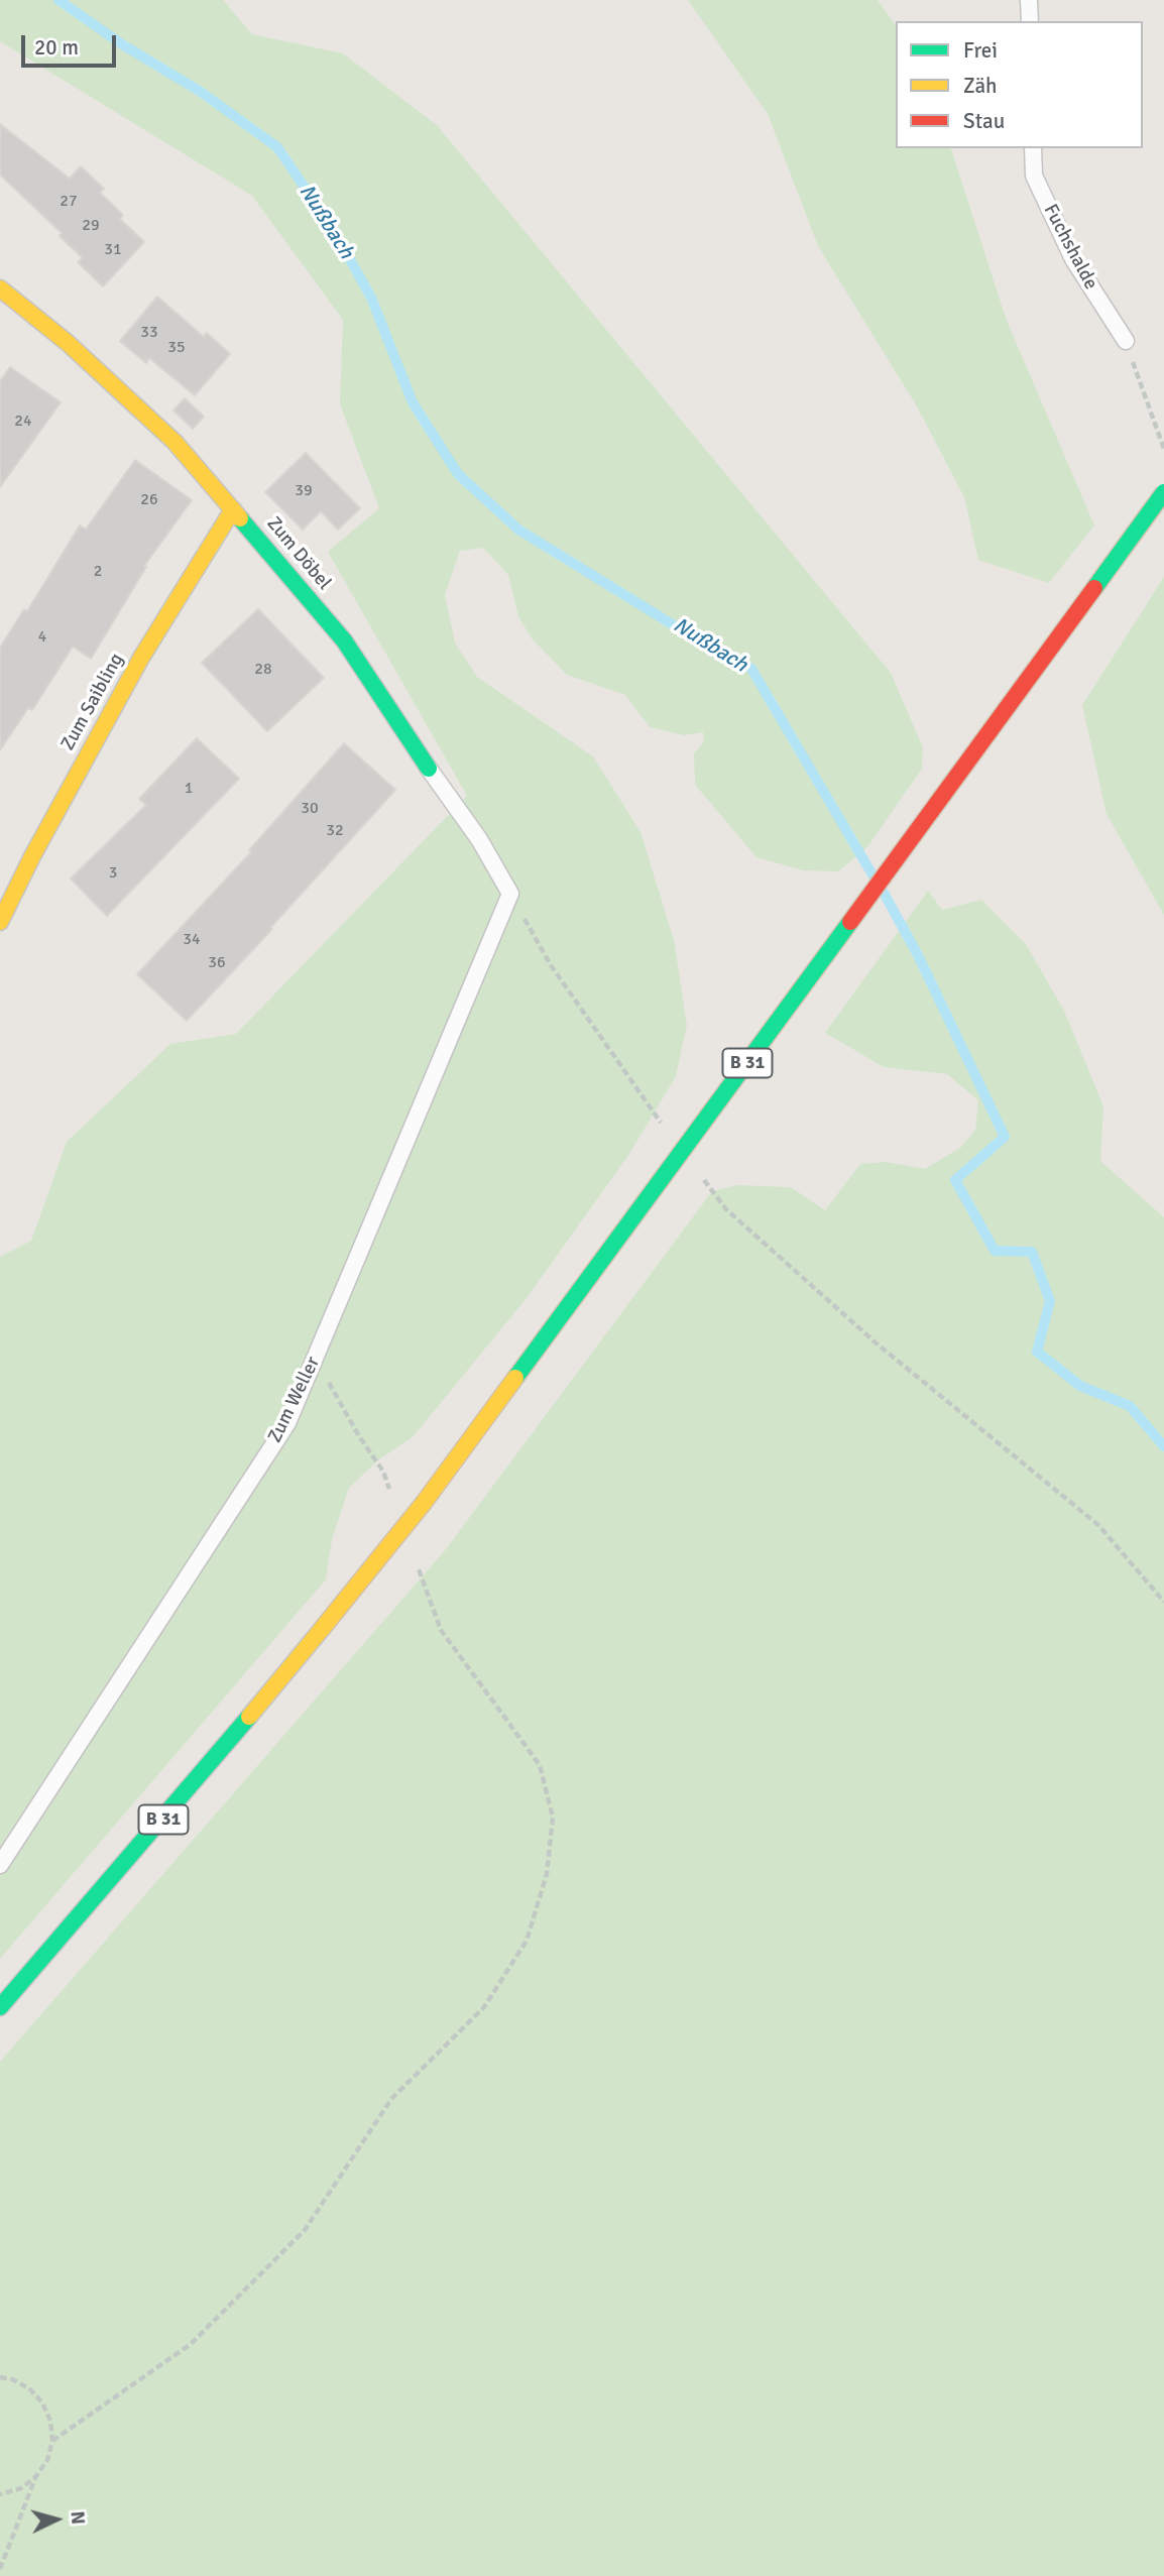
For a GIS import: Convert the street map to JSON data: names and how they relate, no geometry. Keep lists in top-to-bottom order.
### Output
{
  "streets": {
    "main road": ["Zum Döbel", "Zum Saibling", "B 31"],
    "lane": ["Fuchshalde", "Zum Weller"]
  },
  "crossings": [
    ["Zum Döbel", "Zum Saibling"],
    ["Zum Döbel", "Zum Weller"]
  ],
  "water": ["Nußbach"],
  "house_numbers": [
    "27",
    "29",
    "31",
    "33",
    "35",
    "24",
    "39",
    "26",
    "2",
    "4",
    "28",
    "1",
    "30",
    "32",
    "3",
    "34",
    "36"
  ],
  "legend": ["Frei", "Zäh", "Stau"],
  "scale_bar": "20 m",
  "north": "right"
}
